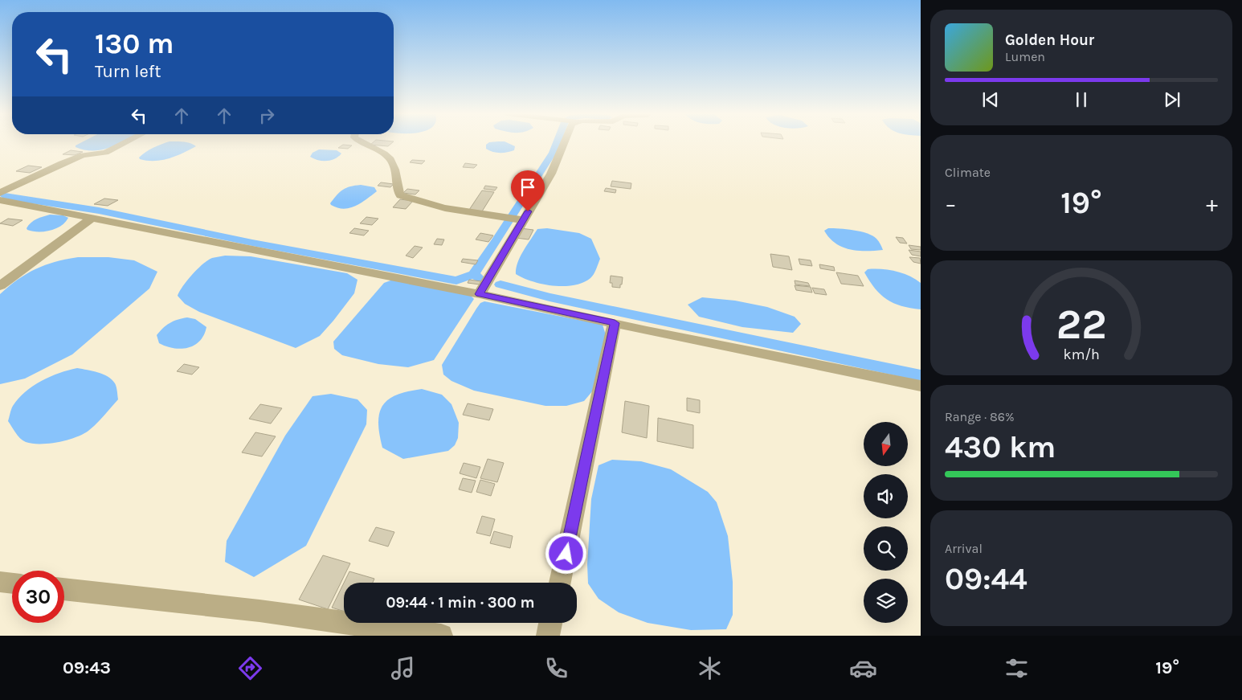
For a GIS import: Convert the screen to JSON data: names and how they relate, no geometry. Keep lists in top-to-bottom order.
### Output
{
  "north": "bottom",
  "page": {
    "turn": ["130 m", "Turn left"],
    "song": ["Golden Hour", "Lumen"],
    "tile": [
      "Climate",
      ["Range · 86%", "430 km"],
      ["Arrival", "09:44"]
    ],
    "heat": ["−", "19°", "+"],
    "limit": "30",
    "trip": "09:44 · 1 min · 300 m",
    "tabs": ["09:43", "19°"],
    "gauge": ["22", "km/h"]
  }
}
